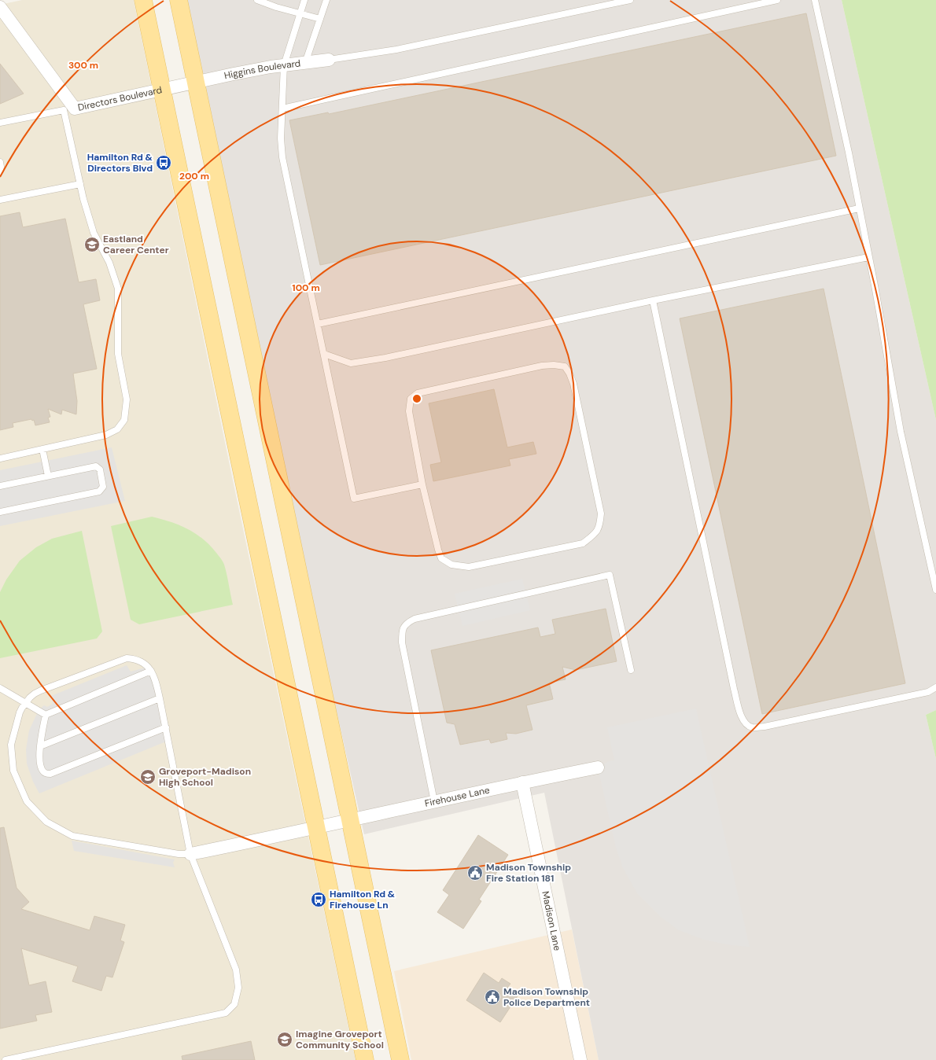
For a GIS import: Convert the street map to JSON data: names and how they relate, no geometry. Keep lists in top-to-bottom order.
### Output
{
  "streets": {
    "street": [
      "Higgins Boulevard",
      "Directors Boulevard",
      "Firehouse Lane",
      "Madison Lane"
    ]
  },
  "crossings": [
    ["Higgins Boulevard", "Directors Boulevard"],
    ["Firehouse Lane", "Madison Lane"]
  ],
  "places": {
    "bus stop": ["Hamilton Rd & Directors Blvd", "Hamilton Rd & Firehouse Ln"],
    "school or university": ["Eastland Career Center", "Groveport-Madison High School", "Imagine Groveport Community School"],
    "public building": ["Madison Township Fire Station 181", "Madison Township Police Department"]
  },
  "rings": ["300 m", "200 m", "100 m"]
}
